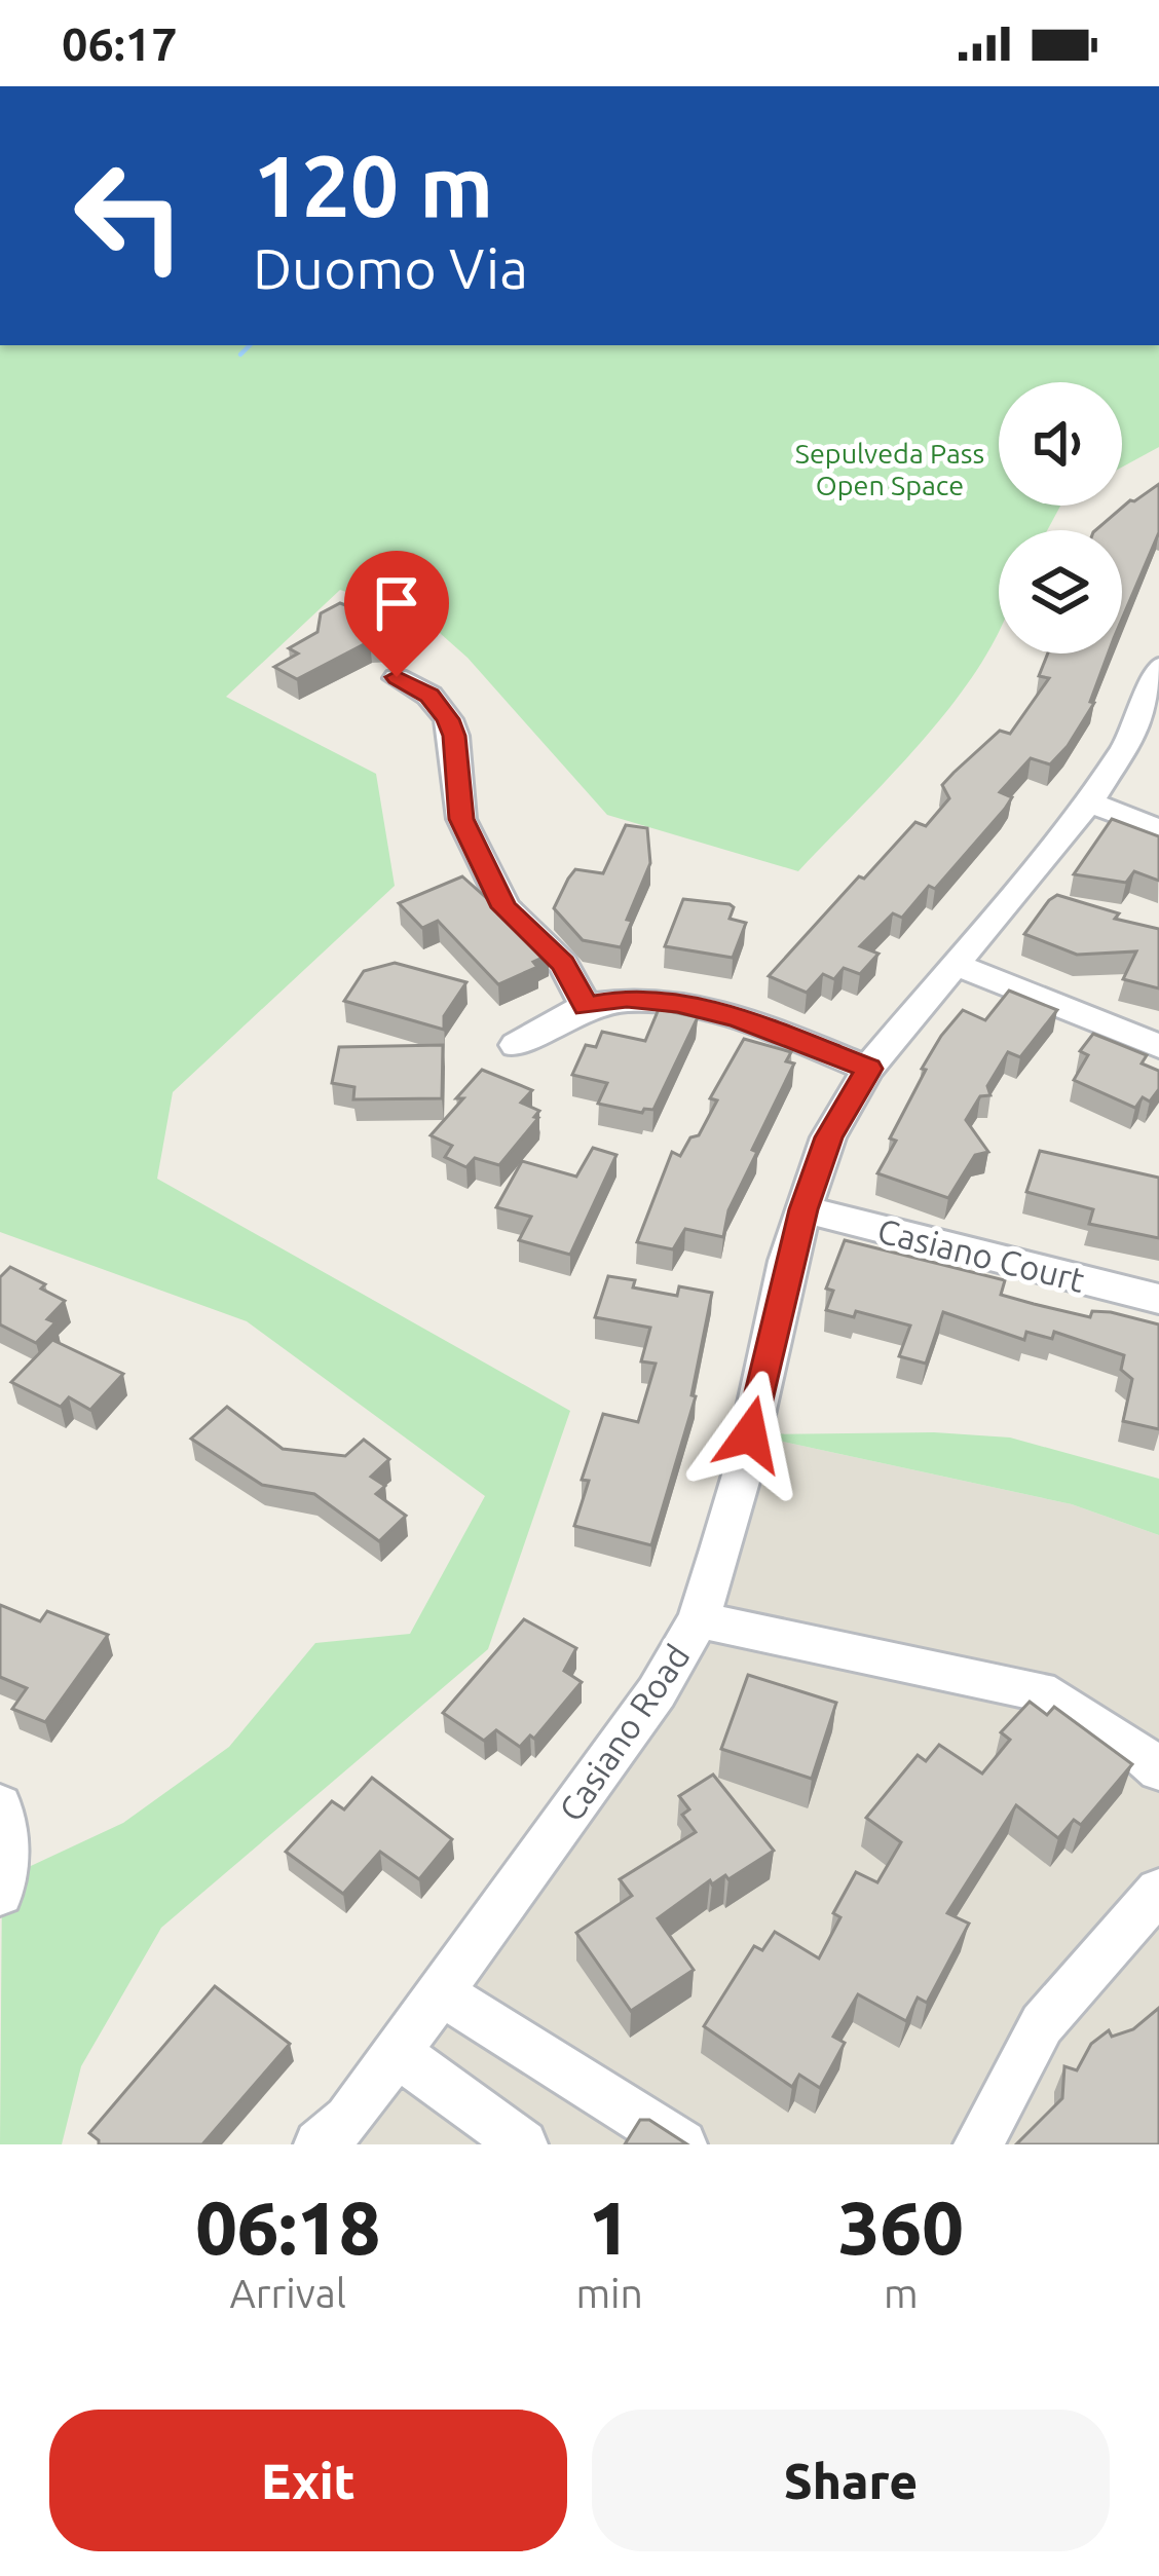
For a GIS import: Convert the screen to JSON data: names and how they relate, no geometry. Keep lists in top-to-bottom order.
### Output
{
  "streets": {
    "street": ["Casiano Court", "Casiano Road"]
  },
  "crossings": [
    ["Casiano Court", "Casiano Road"]
  ],
  "parks": ["Sepulveda Pass Open Space"],
  "page": {
    "status": "06:17",
    "turn": ["120 m", "Duomo Via"],
    "eta": [
      "06:18",
      "Arrival",
      "1",
      "min",
      "360",
      "m"
    ],
    "buttons": ["Exit", "Share"]
  }
}
